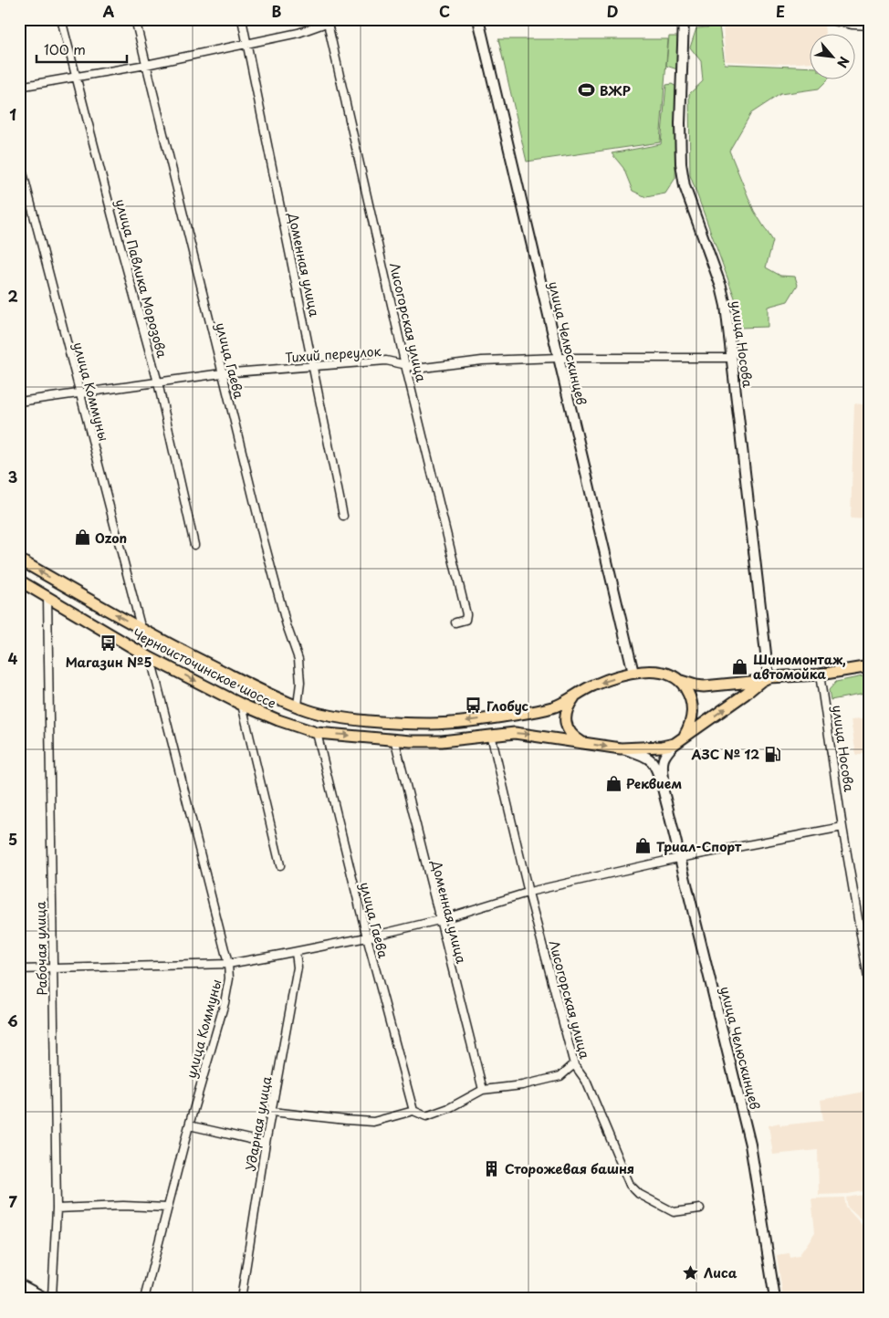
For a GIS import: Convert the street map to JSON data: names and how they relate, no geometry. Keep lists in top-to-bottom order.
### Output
{
  "streets": {
    "main road": ["Черноисточинское шоссе"],
    "street": [
      "Доменная улица",
      "улица Павлика Морозова",
      "Лисогорская улица",
      "улица Челюскинцев",
      "улица Носова",
      "Тихий переулок",
      "улица Гаева",
      "улица Коммуны",
      "Рабочая улица",
      "Ударная улица"
    ]
  },
  "crossings": [
    ["Доменная улица", "Тихий переулок"],
    ["Доменная улица", "Черноисточинское шоссе"],
    ["улица Павлика Морозова", "Тихий переулок"],
    ["Лисогорская улица", "Тихий переулок"],
    ["Лисогорская улица", "Черноисточинское шоссе"],
    ["улица Челюскинцев", "Тихий переулок"],
    ["улица Челюскинцев", "Черноисточинское шоссе"],
    ["улица Носова", "Тихий переулок"],
    ["Тихий переулок", "улица Гаева"],
    ["Тихий переулок", "улица Коммуны"],
    ["улица Гаева", "Черноисточинское шоссе"],
    ["улица Коммуны", "Черноисточинское шоссе"],
    ["Черноисточинское шоссе", "Рабочая улица"]
  ],
  "places": {
    "sports": ["ВЖР"],
    "shop": [
      "Ozon",
      "Шиномонтаж, автомойка",
      "Реквием",
      "Триал-Спорт"
    ],
    "bus stop": ["Магазин №5", "Глобус"],
    "fuel station": ["АЗС № 12"],
    "building": ["Сторожевая башня"],
    "place": ["Лиса"]
  },
  "scale_bar": "100 m",
  "north": "bottom right",
  "grid": {
    "columns": [
      "A",
      "B",
      "C",
      "D",
      "E"
    ],
    "rows": [
      "1",
      "2",
      "3",
      "4",
      "5",
      "6",
      "7"
    ]
  }
}
